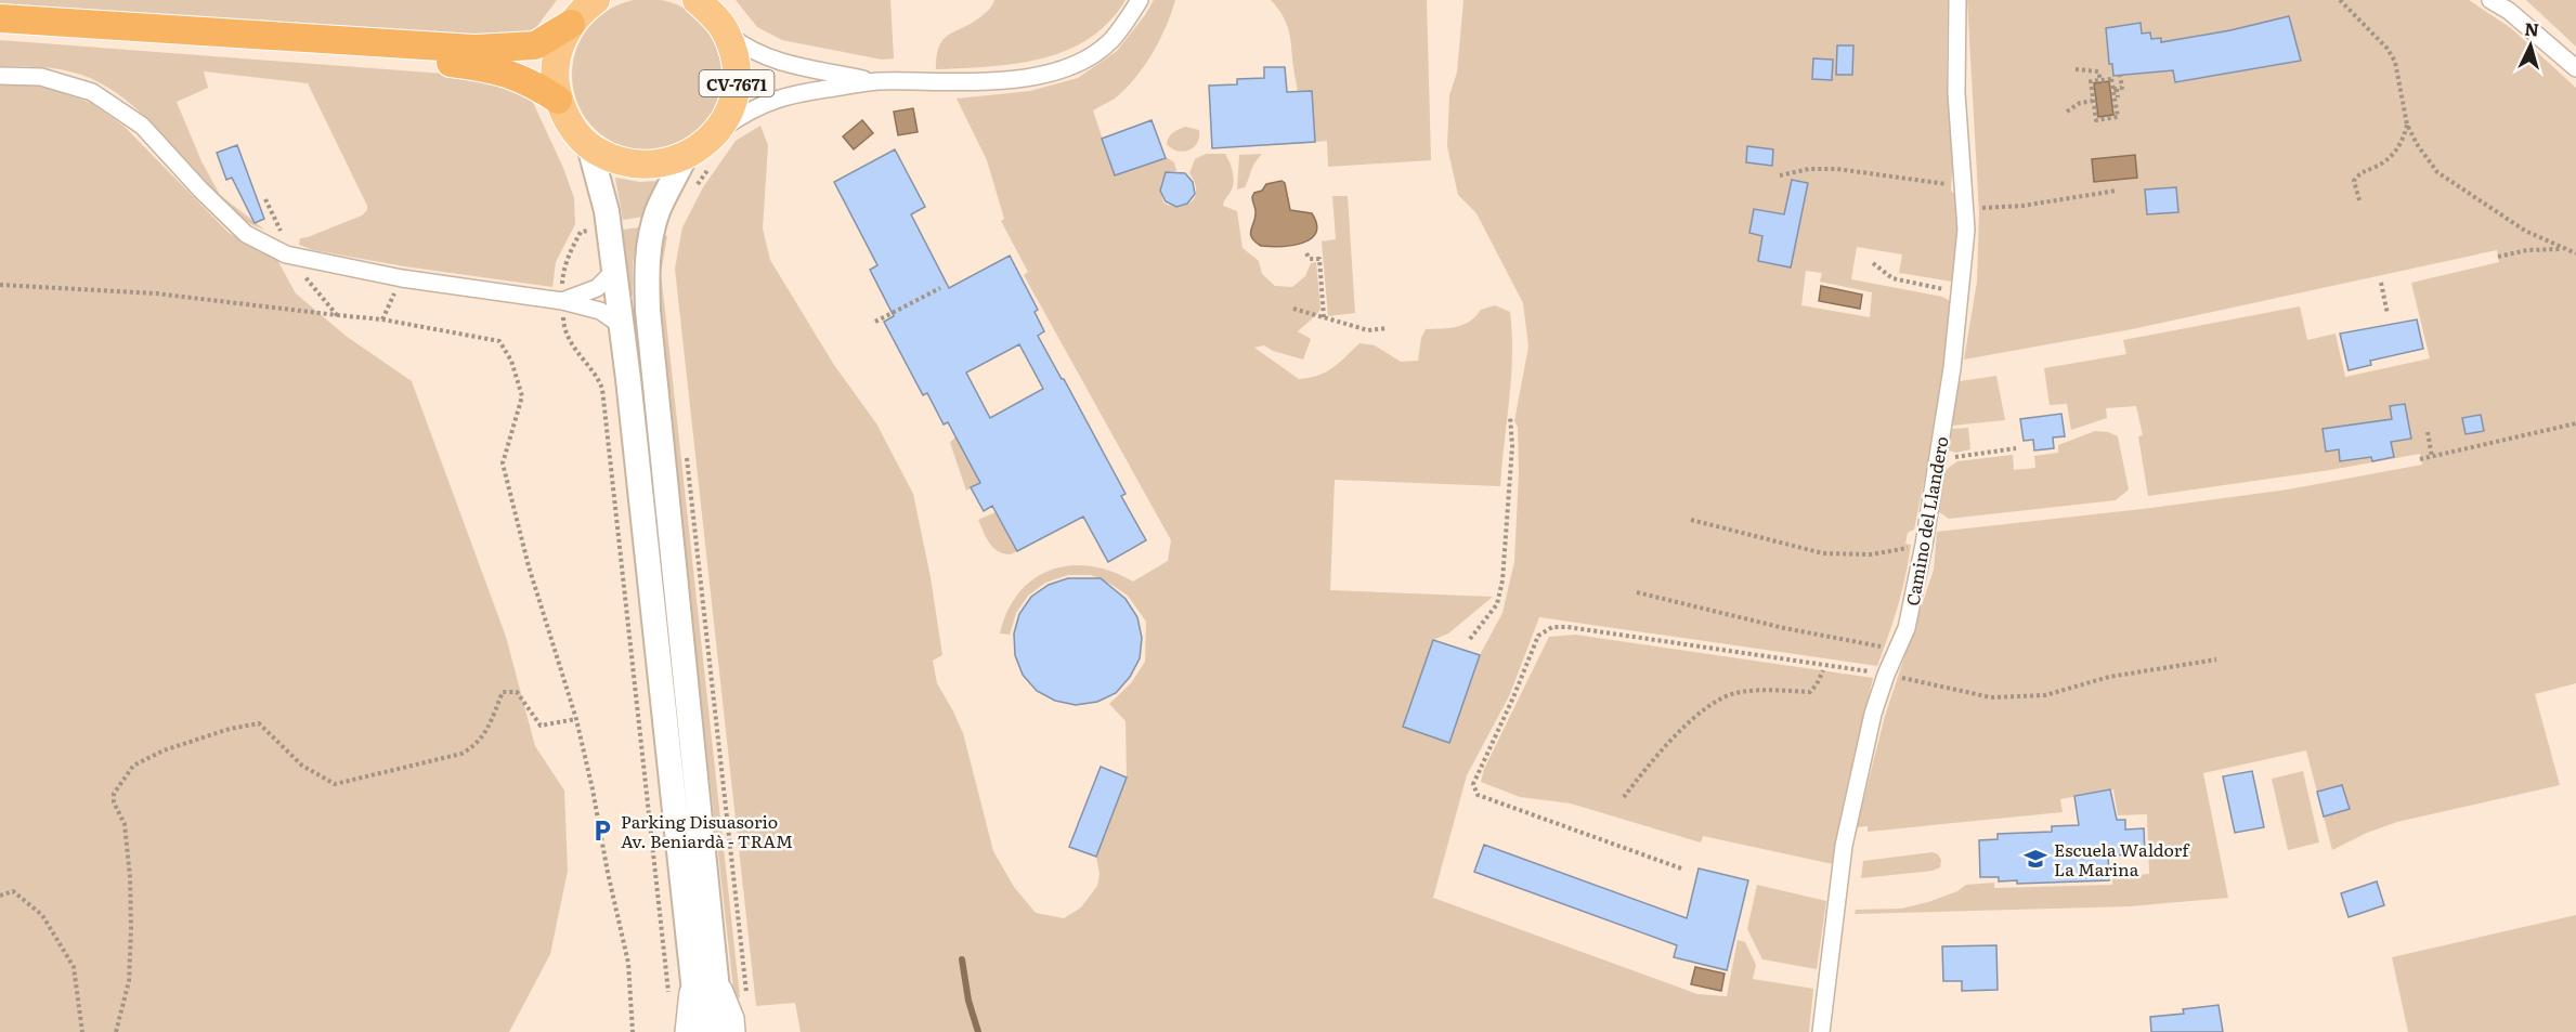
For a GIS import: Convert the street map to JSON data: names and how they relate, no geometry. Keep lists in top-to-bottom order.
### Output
{
  "streets": {
    "main road": ["CV-7671"],
    "street": ["Camino del Llandero"]
  },
  "places": {
    "parking": ["Parking Disuasorio Av. Beniardà - TRAM"],
    "school or university": ["Escuela Waldorf La Marina"]
  },
  "north": "top"
}
